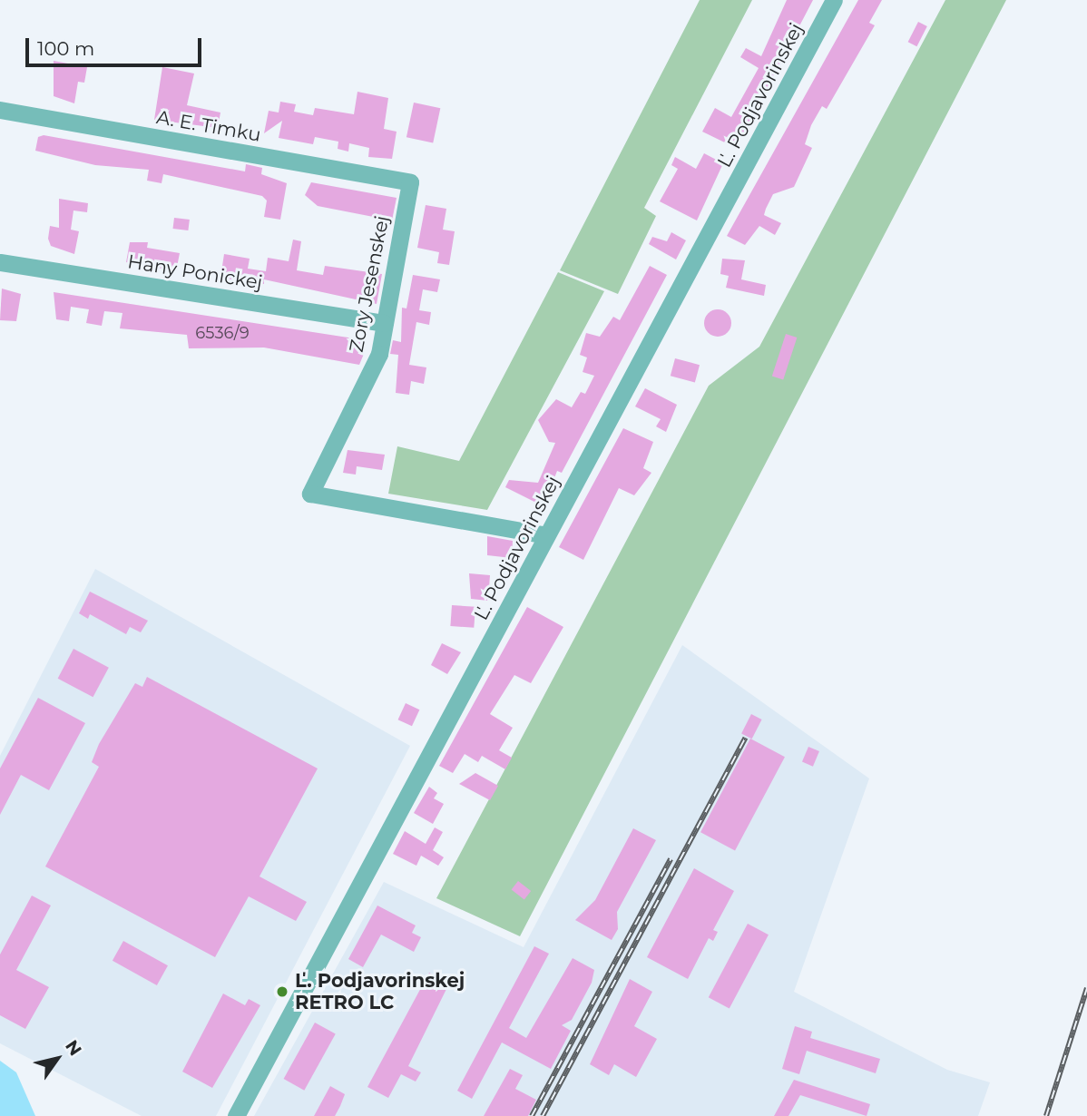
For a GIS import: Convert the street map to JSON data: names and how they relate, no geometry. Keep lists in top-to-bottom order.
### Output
{
  "streets": {
    "street": [
      "Ľ. Podjavorinskej",
      "A. E. Timku",
      "Hany Ponickej",
      "Zory Jesenskej"
    ]
  },
  "crossings": [
    ["Ľ. Podjavorinskej", "Zory Jesenskej"],
    ["A. E. Timku", "Zory Jesenskej"],
    ["Hany Ponickej", "Zory Jesenskej"]
  ],
  "places": ["Ľ. Podjavorinskej RETRO LC"],
  "house_numbers": ["6536/9"],
  "scale_bar": "100 m",
  "north": "top right"
}
